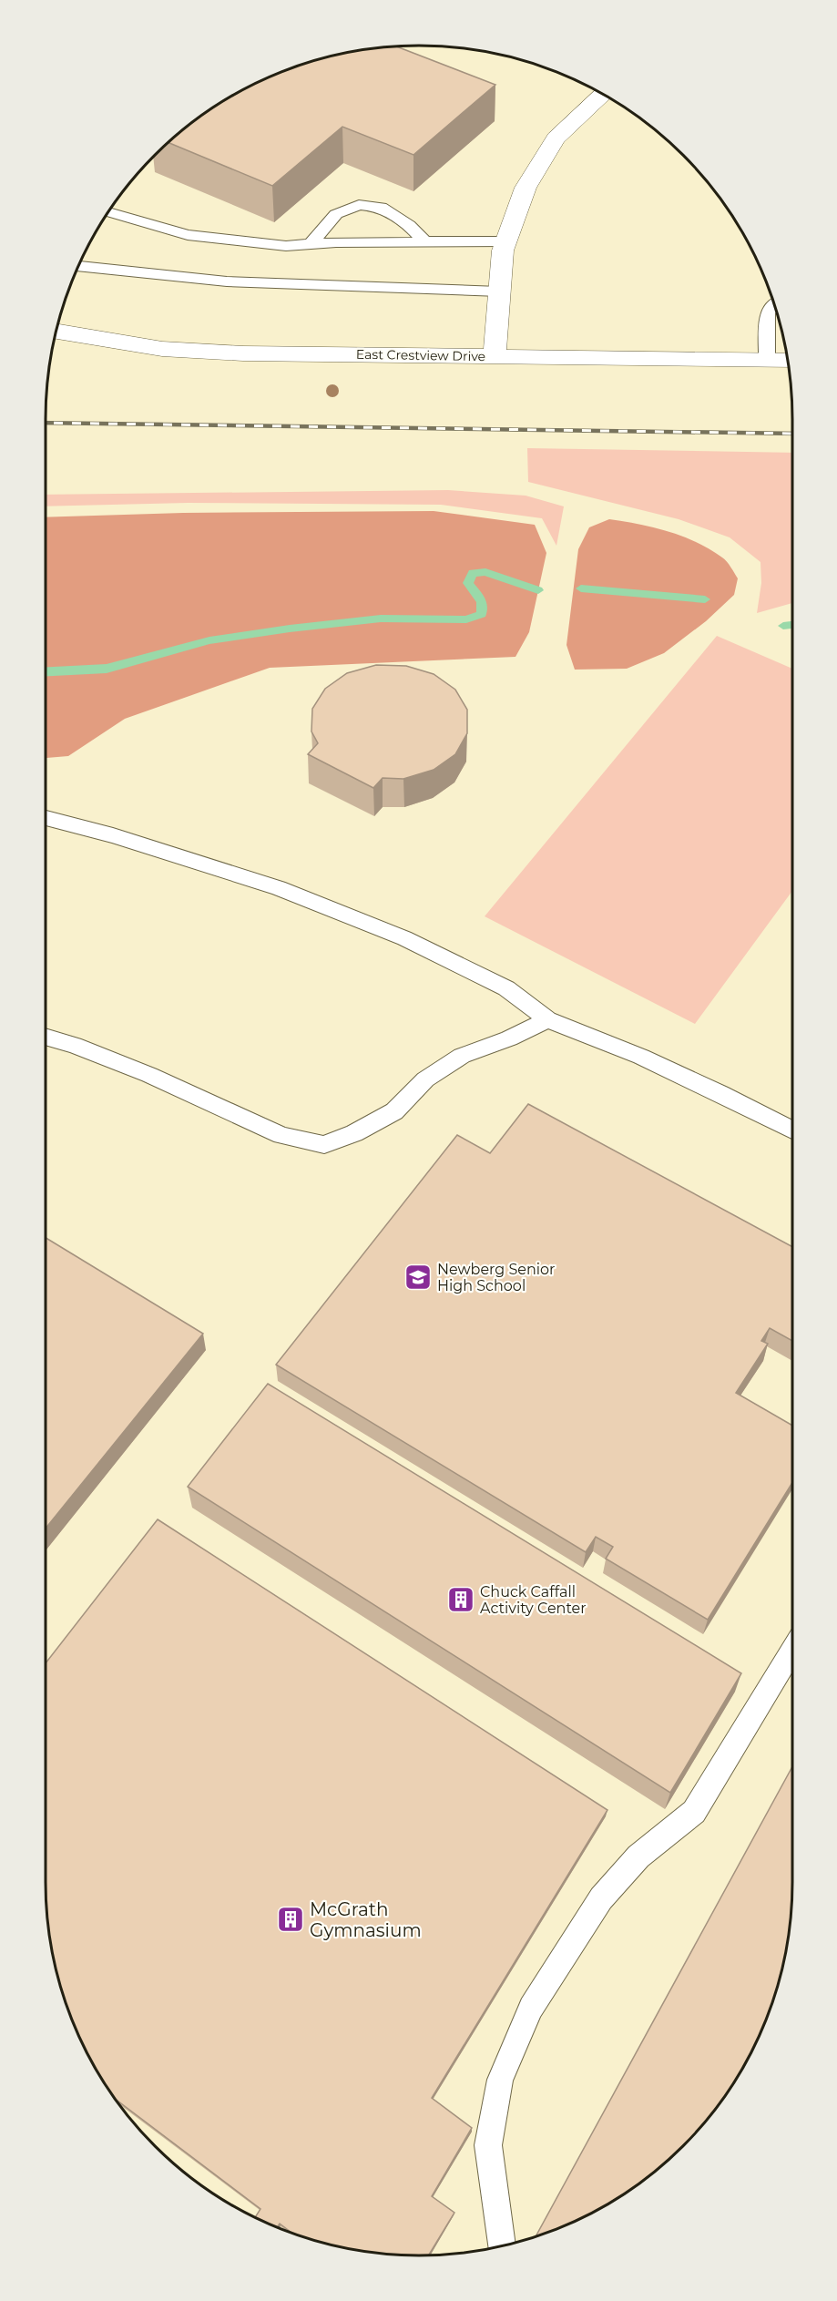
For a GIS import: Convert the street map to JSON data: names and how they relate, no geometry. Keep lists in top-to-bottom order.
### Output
{
  "streets": {
    "street": ["East Crestview Drive"]
  },
  "places": {
    "school or university": ["Newberg Senior High School"],
    "building": ["Chuck Caffall Activity Center", "McGrath Gymnasium"]
  }
}
